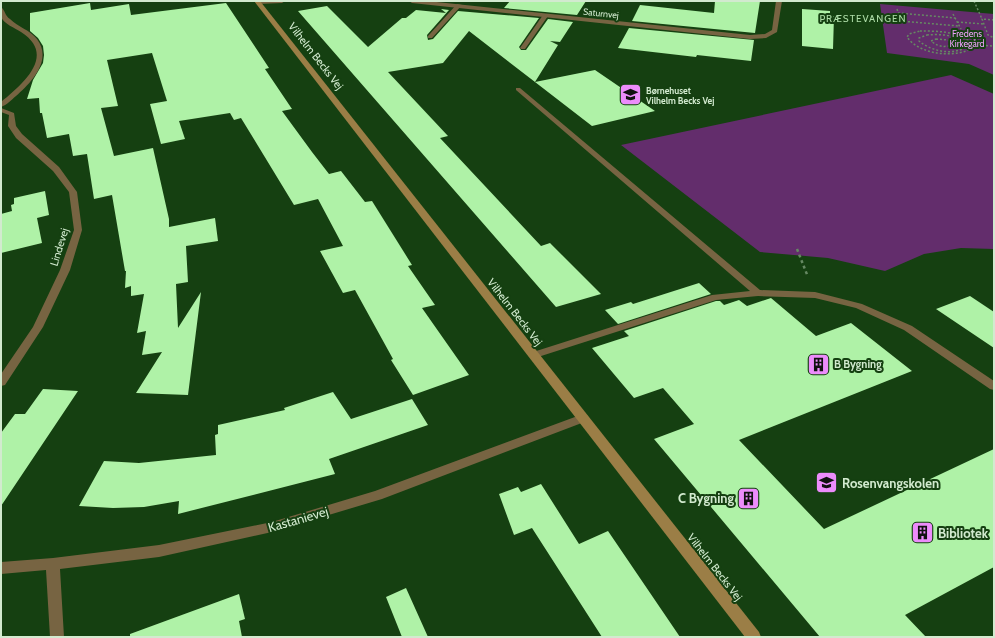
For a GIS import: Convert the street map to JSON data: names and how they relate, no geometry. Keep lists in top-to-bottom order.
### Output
{
  "streets": {
    "street": [
      "Saturnvej",
      "Vilhelm Becks Vej",
      "Lindevej",
      "Kastanievej"
    ]
  },
  "crossings": [
    ["Vilhelm Becks Vej", "Kastanievej"]
  ],
  "districts": ["PRÆSTEVANGEN"],
  "parks": ["Fredens Kirkegård"],
  "places": {
    "school or university": ["Børnehuset Vilhelm Becks Vej", "Rosenvangskolen"],
    "building": ["B Bygning", "C Bygning", "Bibliotek"]
  }
}
